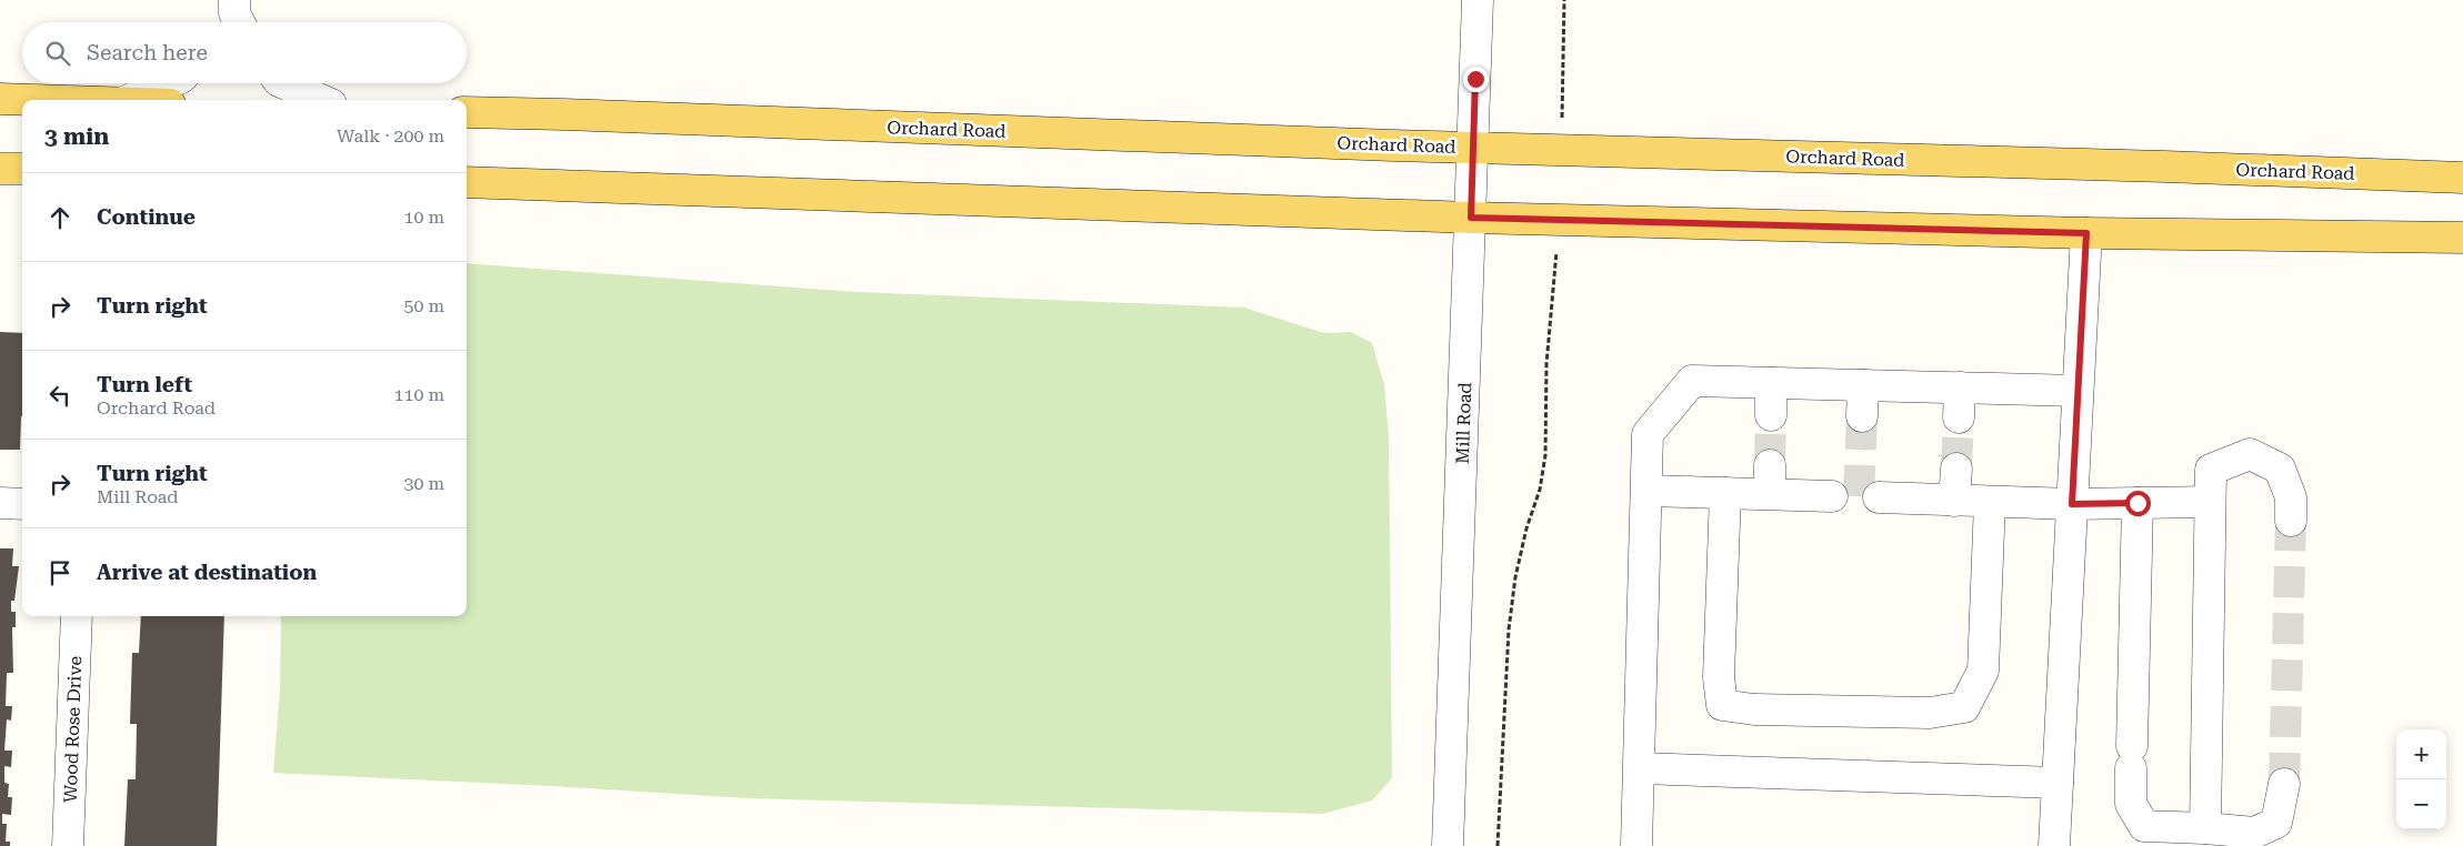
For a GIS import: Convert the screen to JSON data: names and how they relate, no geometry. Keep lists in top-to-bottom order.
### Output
{
  "streets": {
    "main road": ["Orchard Road"],
    "street": ["Mill Road", "Wood Rose Drive"]
  },
  "crossings": [
    ["Orchard Road", "Mill Road"]
  ],
  "page": {
    "search": "Search here",
    "heading": ["3 min", "Walk · 200 m"],
    "list": [
      ["Continue", "10 m"],
      ["Turn right", "50 m"],
      ["Turn left", "Orchard Road", "110 m"],
      ["Turn right", "Mill Road", "30 m"],
      "Arrive at destination"
    ],
    "map_buttons": ["+", "−"]
  }
}
